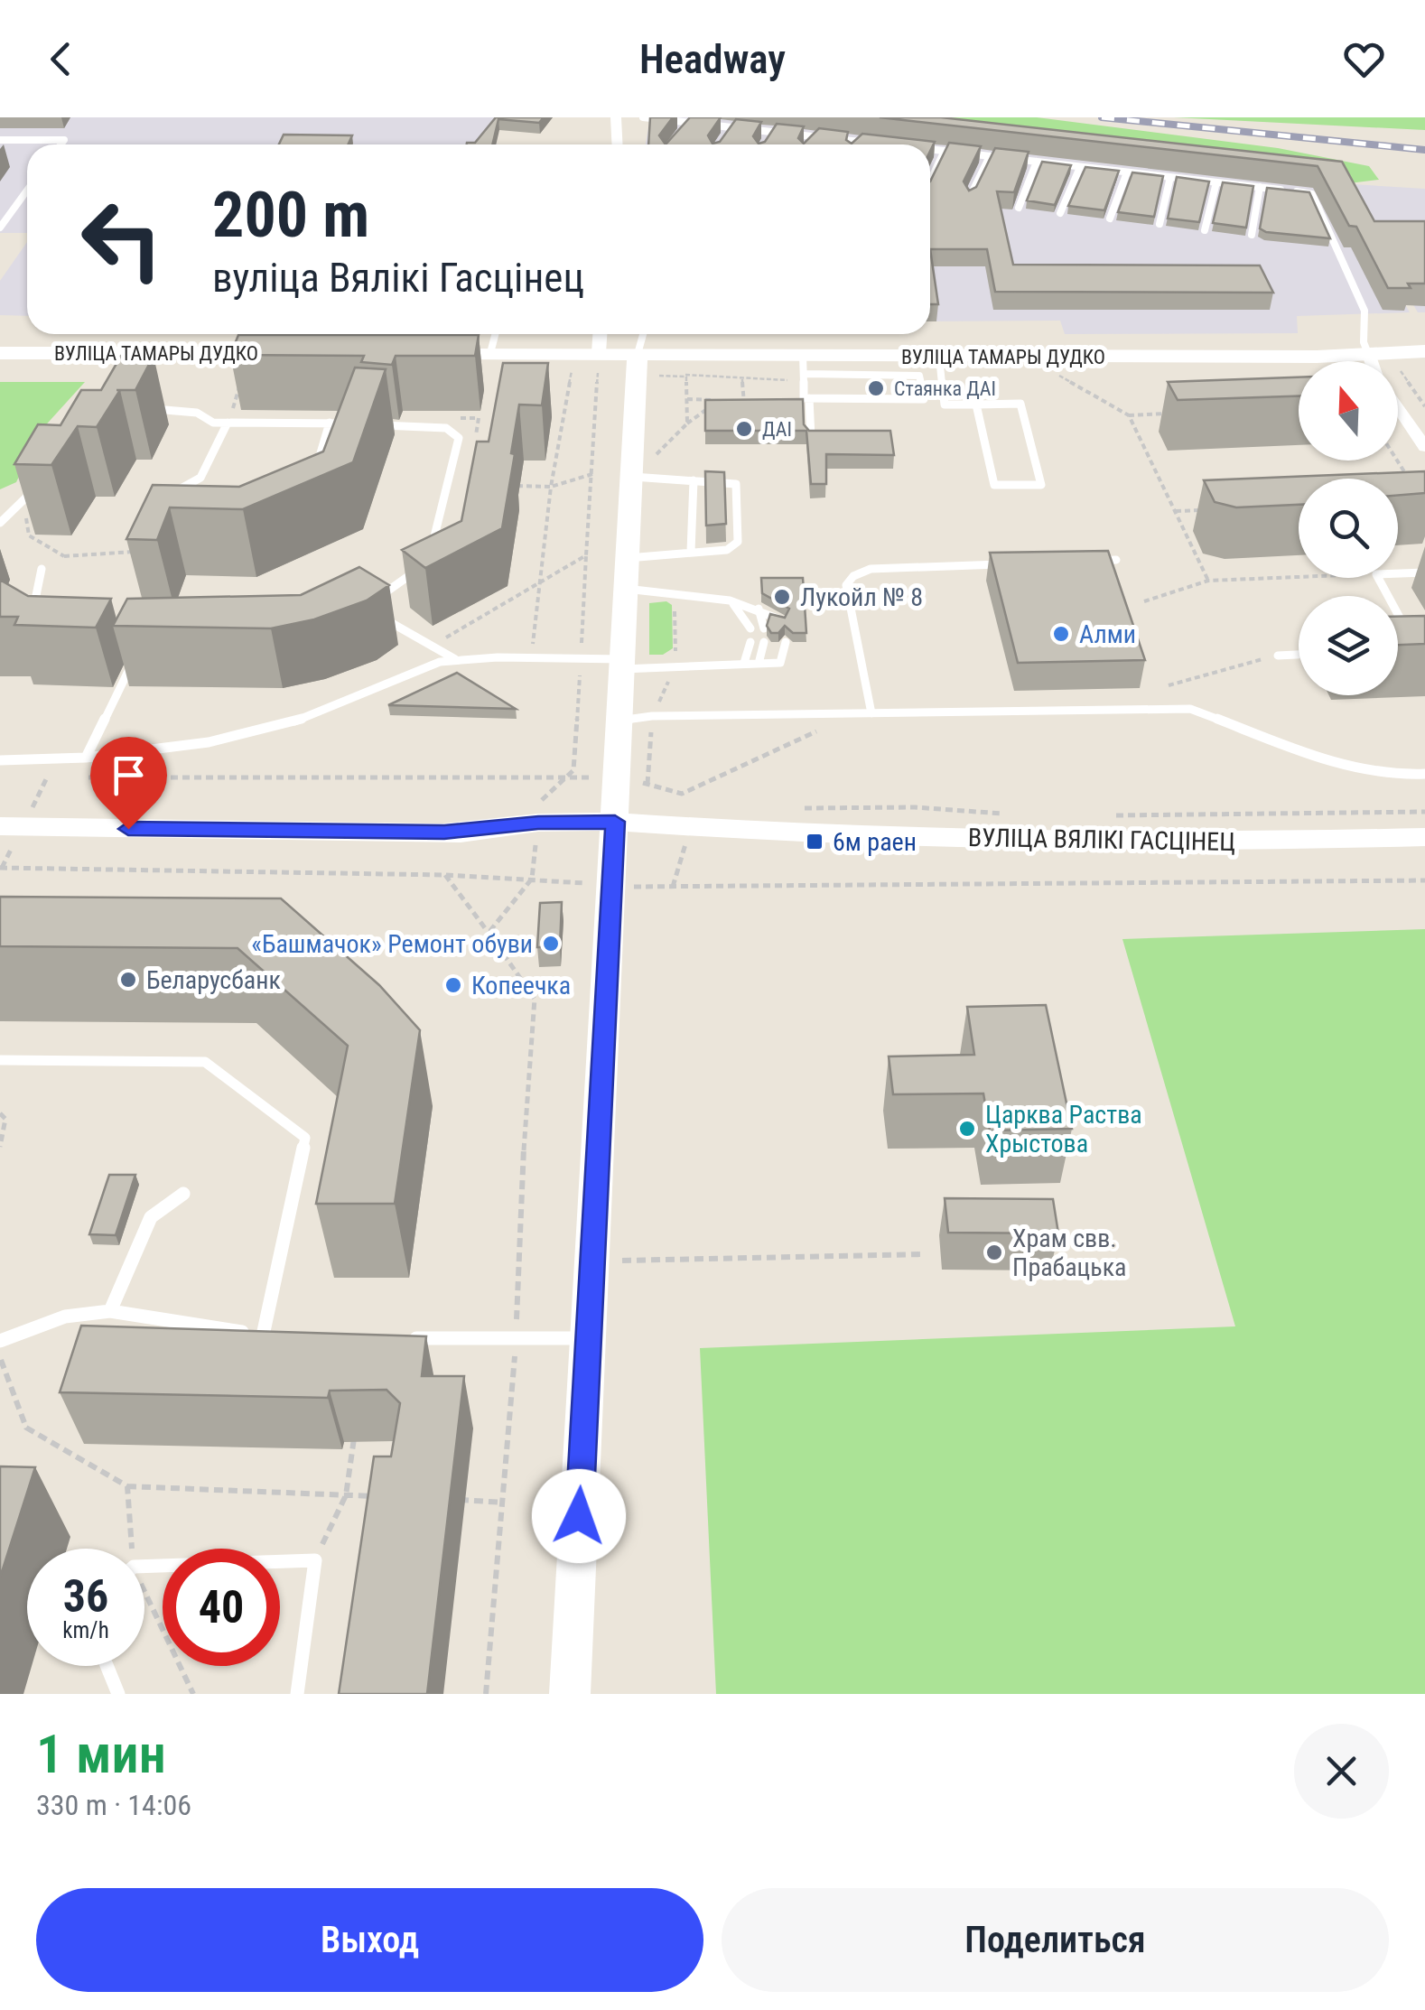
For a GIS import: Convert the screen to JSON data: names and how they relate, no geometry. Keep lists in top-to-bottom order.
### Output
{
  "streets": {
    "street": ["ВУЛІЦА ТАМАРЫ ДУДКО", "ВУЛІЦА ВЯЛІКІ ГАСЦІНЕЦ"]
  },
  "places": {
    "other": [
      "Стаянка ДАІ",
      "ДАІ",
      "Лукойл № 8",
      "Алми",
      "«Башмачок» Ремонт обуви",
      "Беларусбанк",
      "Копеечка",
      "Царква Раства Хрыстова",
      "Храм свв. Прабацька"
    ],
    "transit": ["6м раен"]
  },
  "north": "top",
  "page": {
    "header": "Headway",
    "turn": ["200 m", "вуліца Вялікі Гасцінец"],
    "speed": "36 km/h",
    "limit": "40",
    "heading": ["1 мин", "330 m · 14:06"],
    "buttons": ["Выход", "Поделиться"]
  }
}
